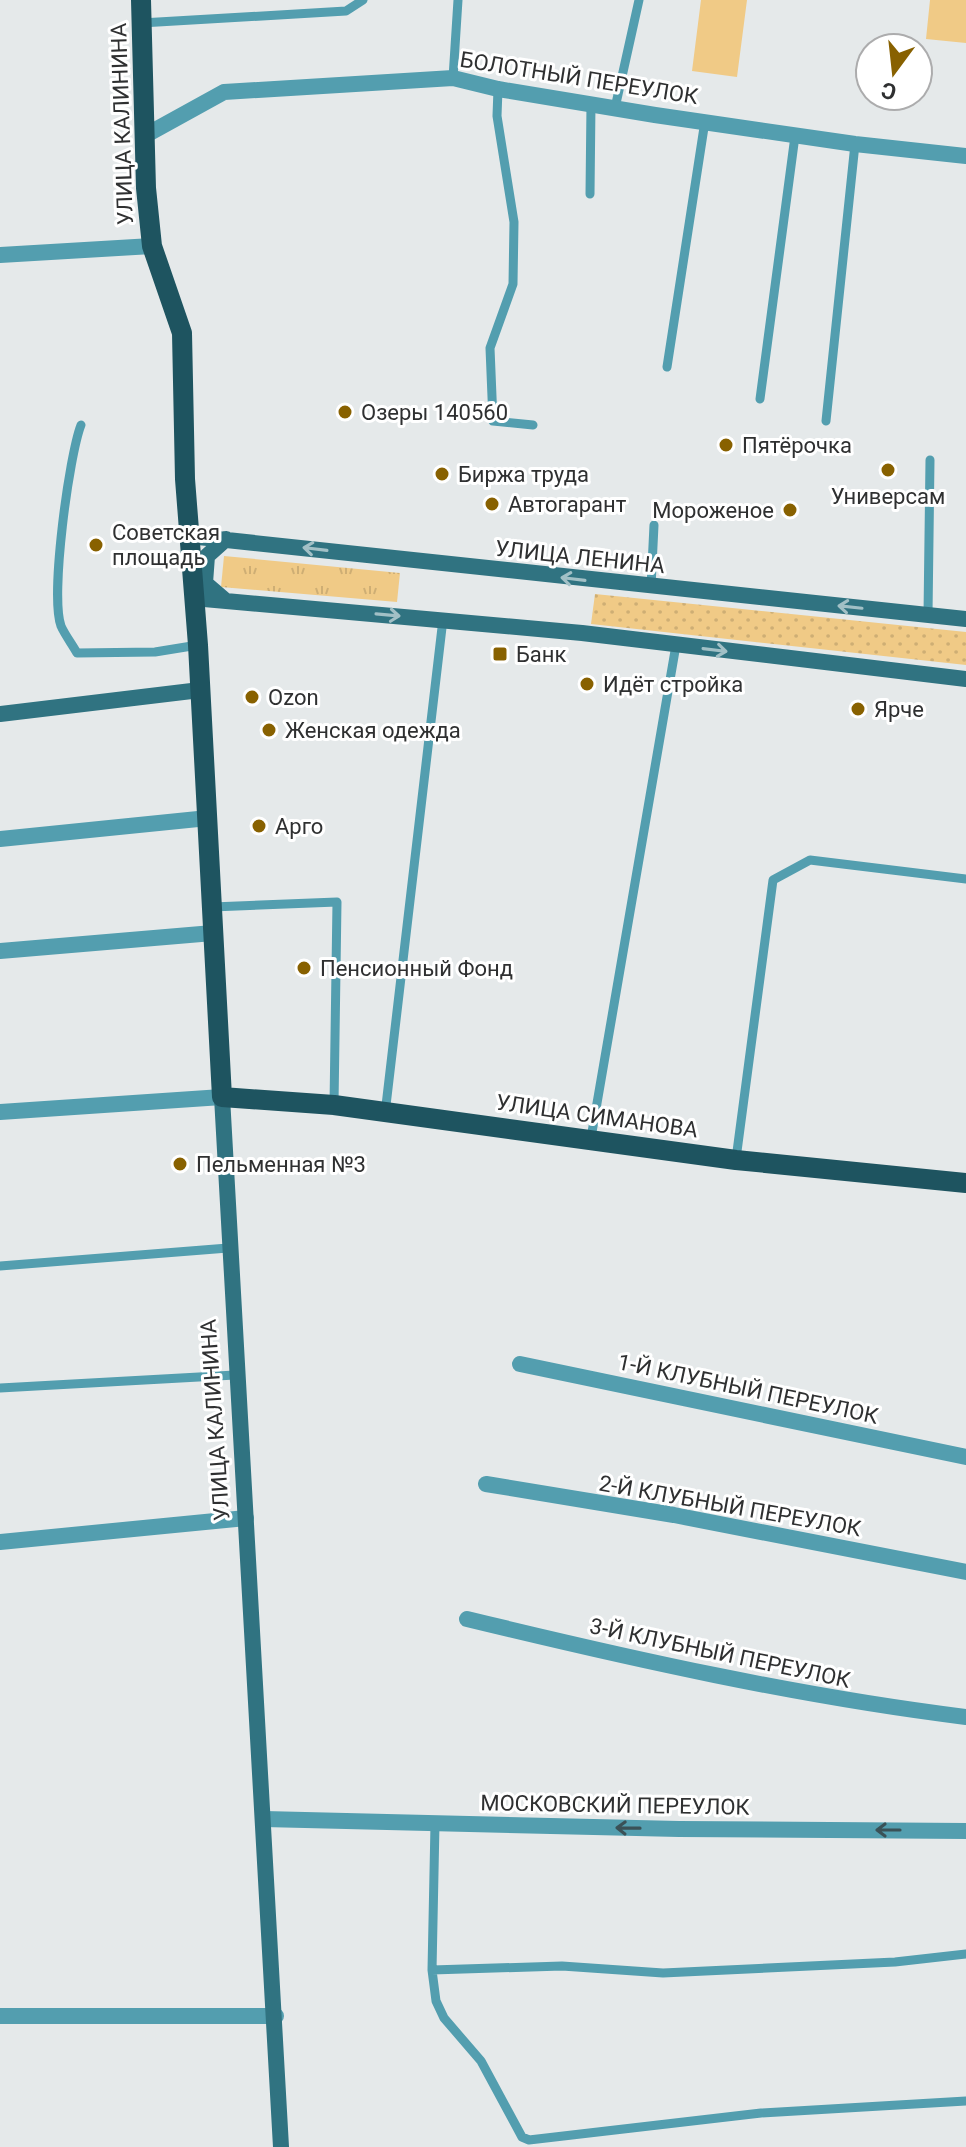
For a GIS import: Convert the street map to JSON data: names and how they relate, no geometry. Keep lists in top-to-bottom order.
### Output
{
  "streets": {
    "main road": ["УЛИЦА КАЛИНИНА", "УЛИЦА ЛЕНИНА", "УЛИЦА СИМАНОВА"],
    "street": [
      "БОЛОТНЫЙ ПЕРЕУЛОК",
      "1-Й КЛУБНЫЙ ПЕРЕУЛОК",
      "2-Й КЛУБНЫЙ ПЕРЕУЛОК",
      "3-Й КЛУБНЫЙ ПЕРЕУЛОК",
      "МОСКОВСКИЙ ПЕРЕУЛОК"
    ]
  },
  "crossings": [
    ["БОЛОТНЫЙ ПЕРЕУЛОК", "УЛИЦА КАЛИНИНА"],
    ["УЛИЦА КАЛИНИНА", "УЛИЦА СИМАНОВА"],
    ["УЛИЦА КАЛИНИНА", "МОСКОВСКИЙ ПЕРЕУЛОК"]
  ],
  "one_way": ["МОСКОВСКИЙ ПЕРЕУЛОК"],
  "places": {
    "other": [
      "Озеры 140560",
      "Пятёрочка",
      "Универсам",
      "Биржа труда",
      "Автогарант",
      "Мороженое",
      "Советская площадь",
      "Идёт стройка",
      "Ozon",
      "Ярче",
      "Женская одежда",
      "Арго",
      "Пенсионный Фонд",
      "Пельменная №3"
    ],
    "transit": ["Банк"]
  },
  "north": "bottom"
}
